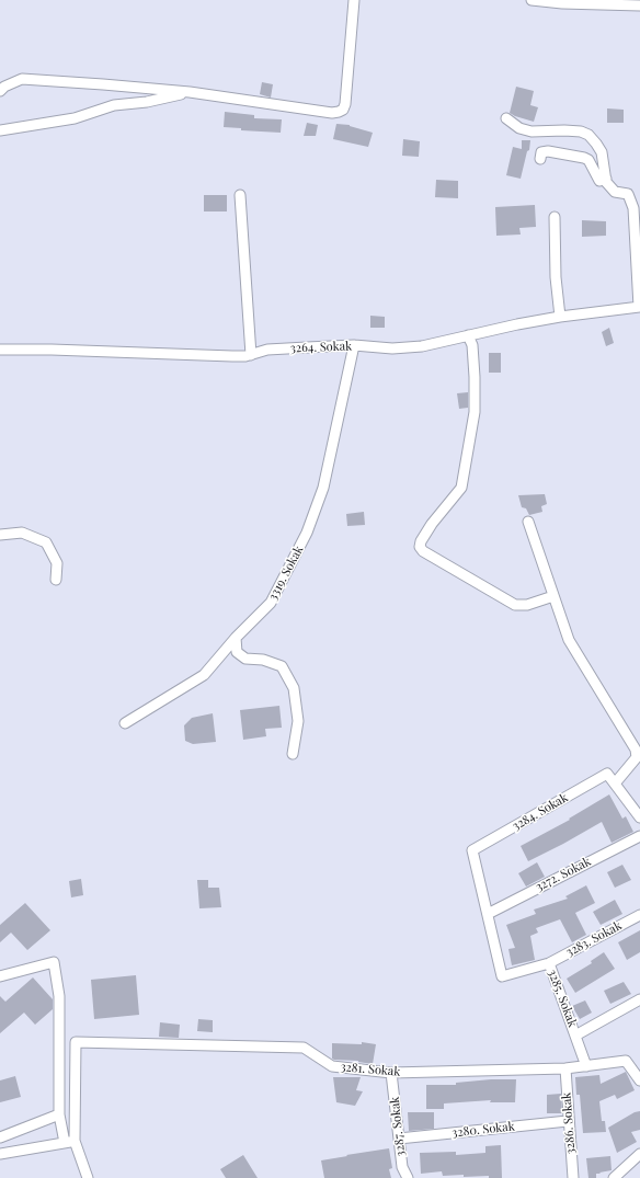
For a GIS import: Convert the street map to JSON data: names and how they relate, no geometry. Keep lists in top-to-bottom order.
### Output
{
  "streets": {
    "street": [
      "3264. Sokak",
      "3319. Sokak",
      "3284. Sokak",
      "3272. Sokak",
      "3283. Sokak",
      "3285. Sokak",
      "3281. Sokak",
      "3286. Sokak",
      "3287. Sokak",
      "3280. Sokak"
    ]
  },
  "crossings": [
    ["3264. Sokak", "3319. Sokak"],
    ["3284. Sokak", "3285. Sokak"],
    ["3272. Sokak", "3285. Sokak"],
    ["3283. Sokak", "3285. Sokak"],
    ["3285. Sokak", "3281. Sokak"],
    ["3281. Sokak", "3286. Sokak"],
    ["3281. Sokak", "3287. Sokak"],
    ["3286. Sokak", "3280. Sokak"],
    ["3287. Sokak", "3280. Sokak"]
  ]
}
